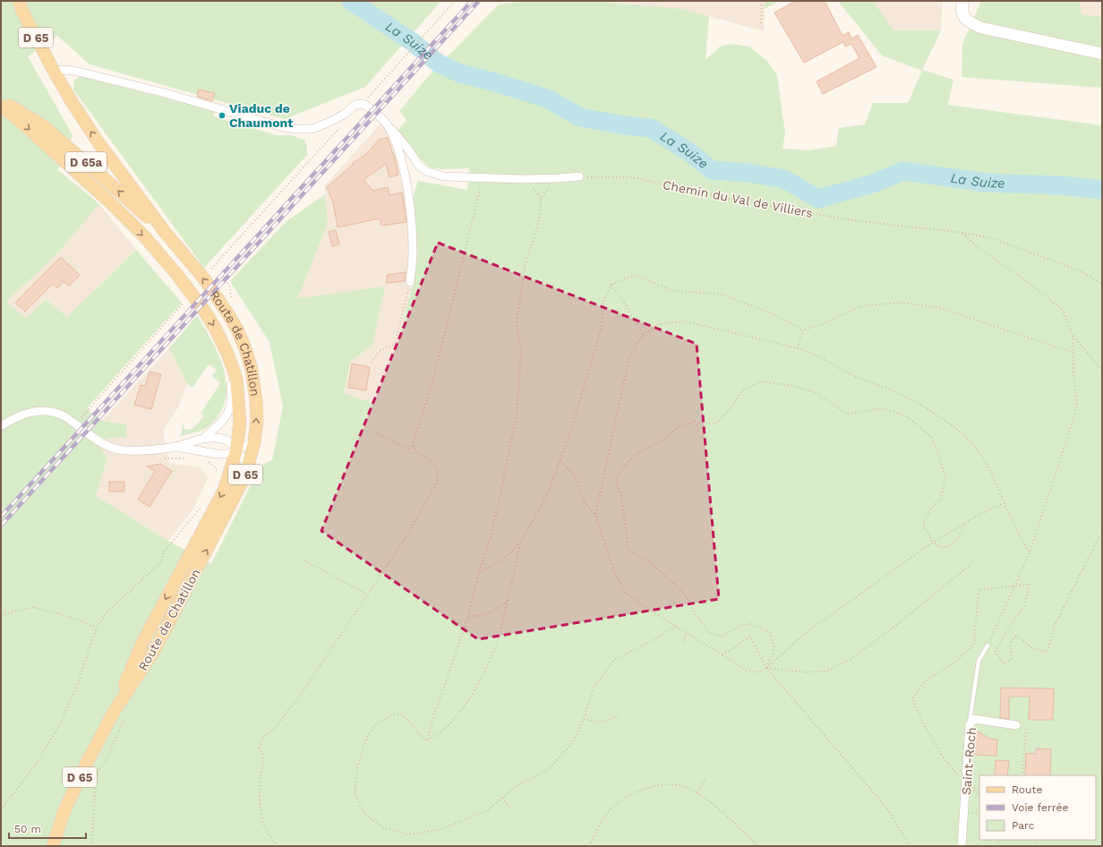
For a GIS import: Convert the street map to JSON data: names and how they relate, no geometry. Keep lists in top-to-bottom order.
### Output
{
  "streets": {
    "main road": ["D 65", "D 65a", "Route de Chatillon"],
    "street": ["Saint-Roch"],
    "path": ["Chemin du Val de Villiers"]
  },
  "crossings": [
    ["D 65a", "Route de Chatillon"]
  ],
  "water": ["La Suize"],
  "places": ["Viaduc de Chaumont"],
  "legend": ["Route", "Voie ferrée", "Parc"],
  "scale_bar": "50 m"
}
